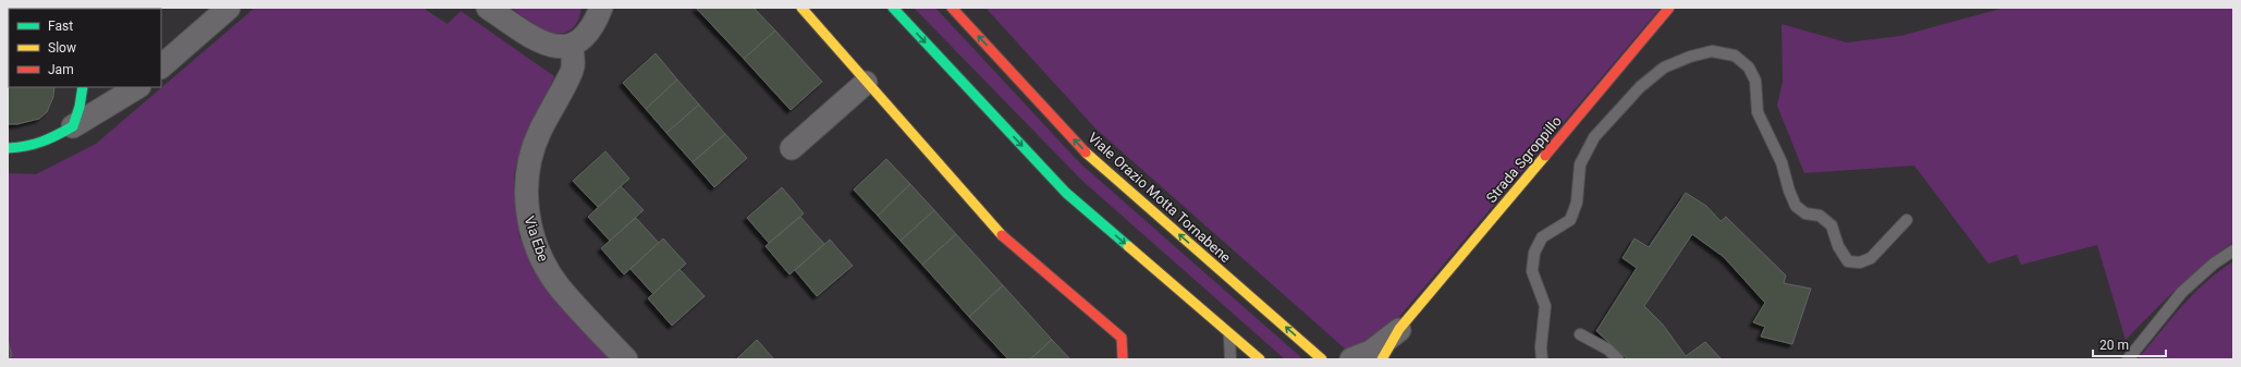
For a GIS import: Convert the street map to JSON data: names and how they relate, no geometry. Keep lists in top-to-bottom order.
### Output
{
  "streets": {
    "main road": ["Strada Sgroppillo", "Viale Orazio Motta Tornabene"],
    "street": ["Via Ebe"]
  },
  "legend": ["Fast", "Slow", "Jam"],
  "scale_bar": "20 m"
}
